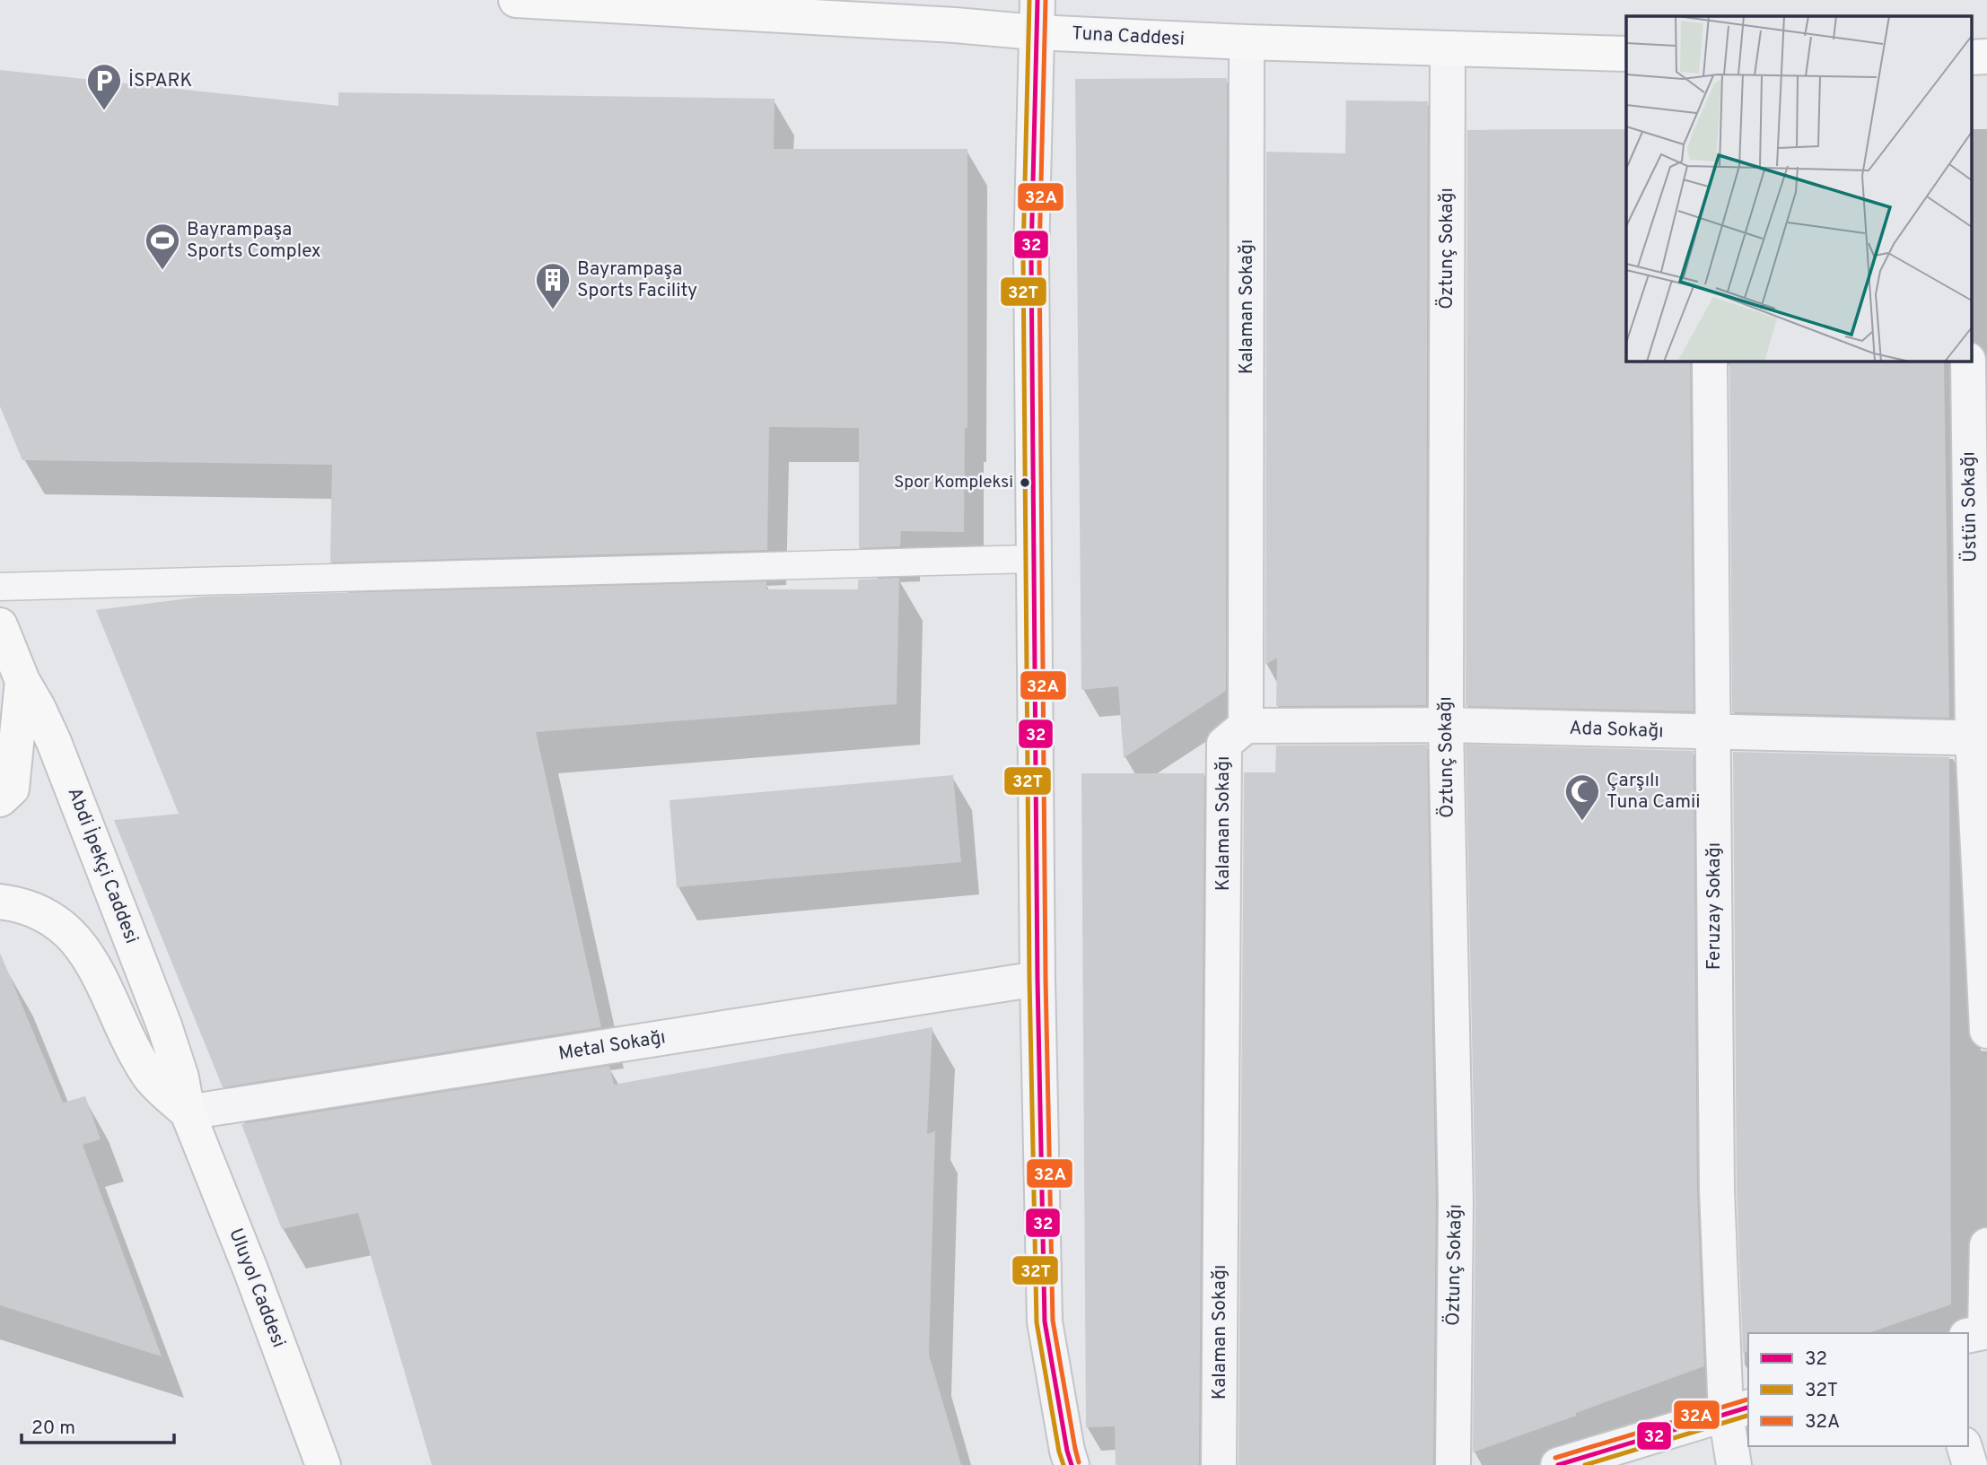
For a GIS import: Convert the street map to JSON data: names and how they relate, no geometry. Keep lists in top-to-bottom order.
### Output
{
  "streets": {
    "main road": ["Tuna Caddesi", "Abdi İpekçi Caddesi", "Uluyol Caddesi"],
    "street": [
      "Öztunç Sokağı",
      "Kalaman Sokağı",
      "Üstün Sokağı",
      "Ada Sokağı",
      "Feruzay Sokağı",
      "Metal Sokağı"
    ]
  },
  "crossings": [
    ["Tuna Caddesi", "Öztunç Sokağı"],
    ["Tuna Caddesi", "Kalaman Sokağı"],
    ["Öztunç Sokağı", "Ada Sokağı"],
    ["Kalaman Sokağı", "Ada Sokağı"],
    ["Üstün Sokağı", "Ada Sokağı"],
    ["Ada Sokağı", "Feruzay Sokağı"],
    ["Abdi İpekçi Caddesi", "Metal Sokağı"],
    ["Abdi İpekçi Caddesi", "Uluyol Caddesi"],
    ["Metal Sokağı", "Uluyol Caddesi"]
  ],
  "places": {
    "parking": ["İSPARK"],
    "sports": ["Bayrampaşa Sports Complex"],
    "building": ["Bayrampaşa Sports Facility"],
    "other": ["Spor Kompleksi"],
    "mosque": ["Çarşılı Tuna Camii"]
  },
  "lines": ["transit line 32", "transit line 32T", "transit line 32A"],
  "legend": ["32", "32T", "32A"],
  "scale_bar": "20 m"
}
